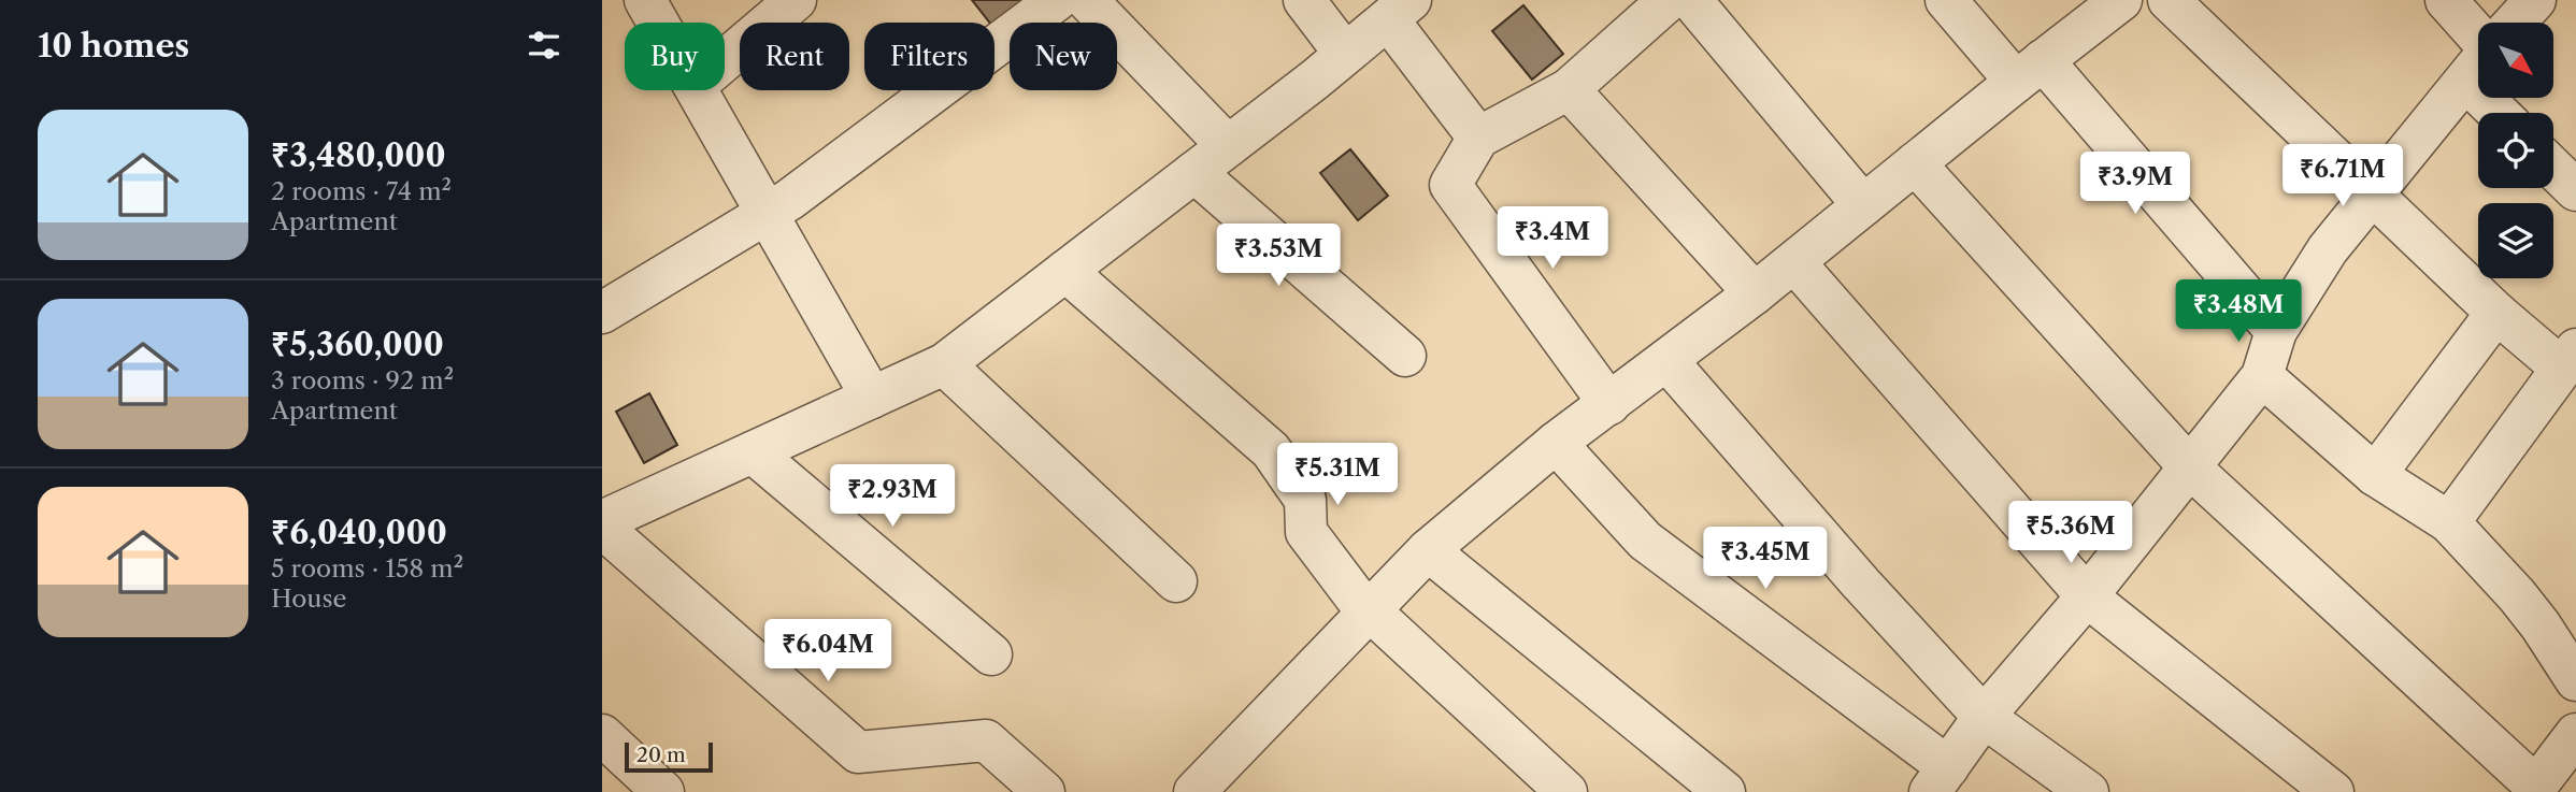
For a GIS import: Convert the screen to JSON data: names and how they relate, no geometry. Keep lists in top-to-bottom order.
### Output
{
  "scale_bar": "20 m",
  "north": "bottom right",
  "page": {
    "heading": "10 homes",
    "chip": [
      "Buy",
      "Rent",
      "Filters",
      "New"
    ],
    "list": [
      {
        "name": "₹3,480,000",
        "note": "2 rooms · 74 m² · Apartment"
      },
      {
        "name": "₹5,360,000",
        "note": "3 rooms · 92 m² · Apartment"
      },
      {
        "name": "₹6,040,000",
        "note": "5 rooms · 158 m² · House"
      }
    ],
    "price": [
      "₹6.71M",
      "₹3.9M",
      "₹3.4M",
      "₹3.53M",
      "₹3.48M",
      "₹5.31M",
      "₹2.93M",
      "₹5.36M",
      "₹3.45M",
      "₹6.04M"
    ],
    "scale": "20 m"
  }
}
